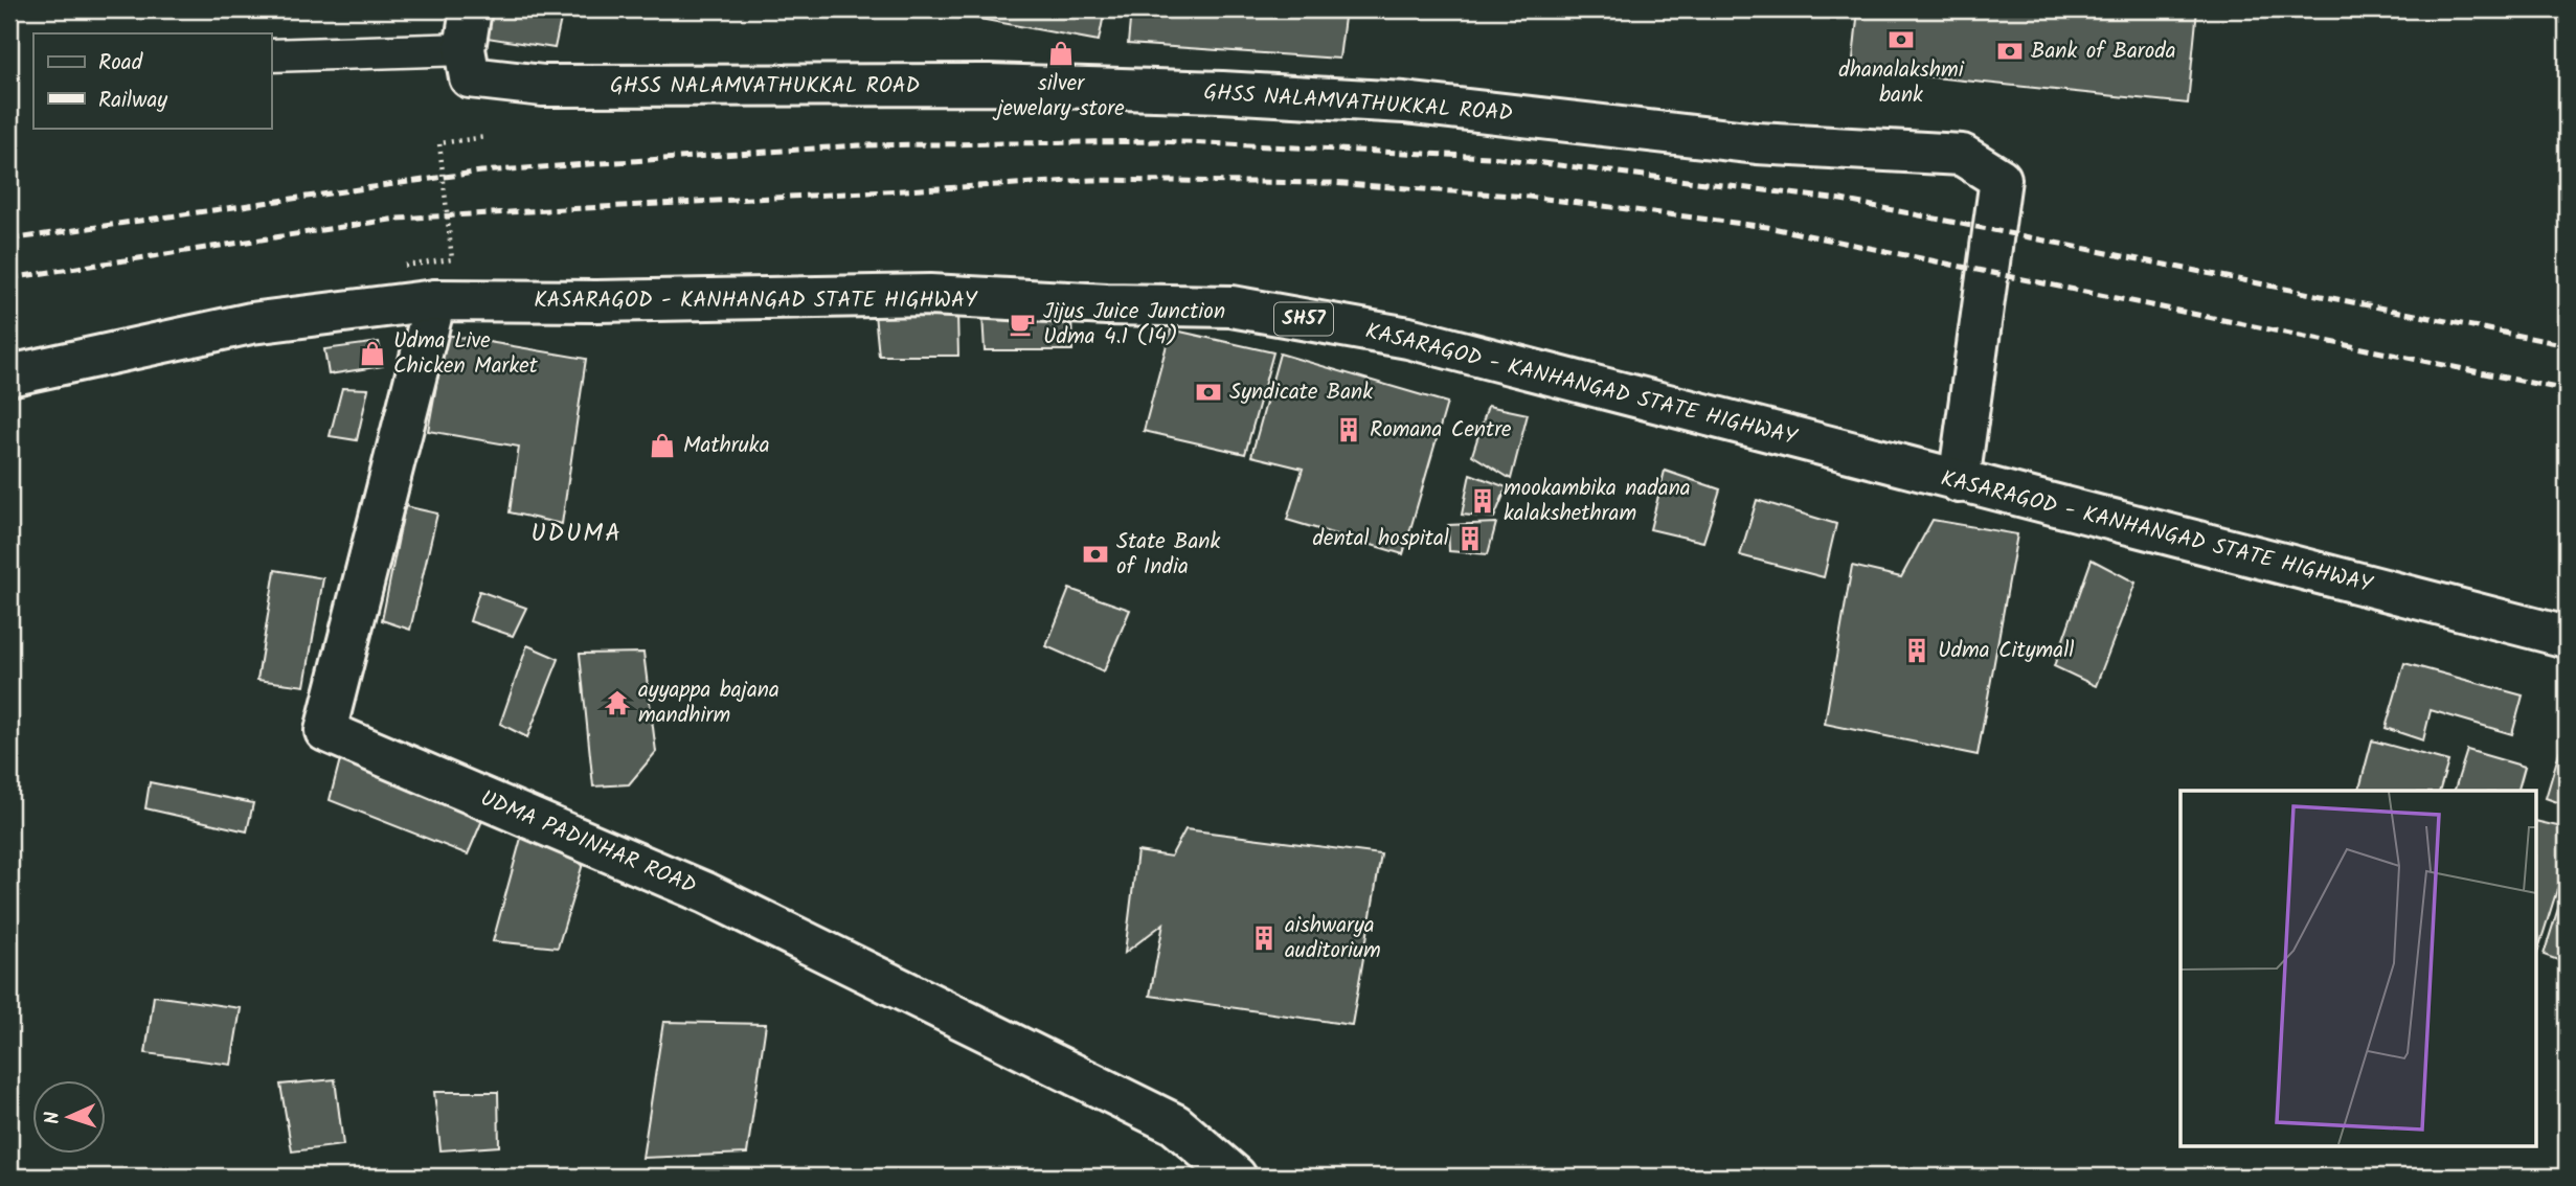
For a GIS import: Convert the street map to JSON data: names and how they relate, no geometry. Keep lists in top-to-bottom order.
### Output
{
  "streets": {
    "main road": [
      "GHSS NALAMVATHUKKAL ROAD",
      "KASARAGOD - KANHANGAD STATE HIGHWAY",
      "SH57",
      "UDMA PADINHAR ROAD"
    ]
  },
  "crossings": [
    ["GHSS NALAMVATHUKKAL ROAD", "KASARAGOD - KANHANGAD STATE HIGHWAY"],
    ["KASARAGOD - KANHANGAD STATE HIGHWAY", "UDMA PADINHAR ROAD"]
  ],
  "districts": ["UDUMA"],
  "places": {
    "bank": [
      "dhanalakshmi bank",
      "Bank of Baroda",
      "Syndicate Bank",
      "State Bank of India"
    ],
    "shop": ["silver jewelary store", "Udma Live Chicken Market", "Mathruka"],
    "cafe": ["Jijus Juice Junction Udma 4.1 (14)"],
    "building": [
      "Romana Centre",
      "mookambika nadana kalakshethram",
      "dental hospital",
      "Udma Citymall",
      "aishwarya auditorium"
    ],
    "temple": ["ayyappa bajana mandhirm"]
  },
  "legend": ["Road", "Railway"],
  "north": "left"
}
